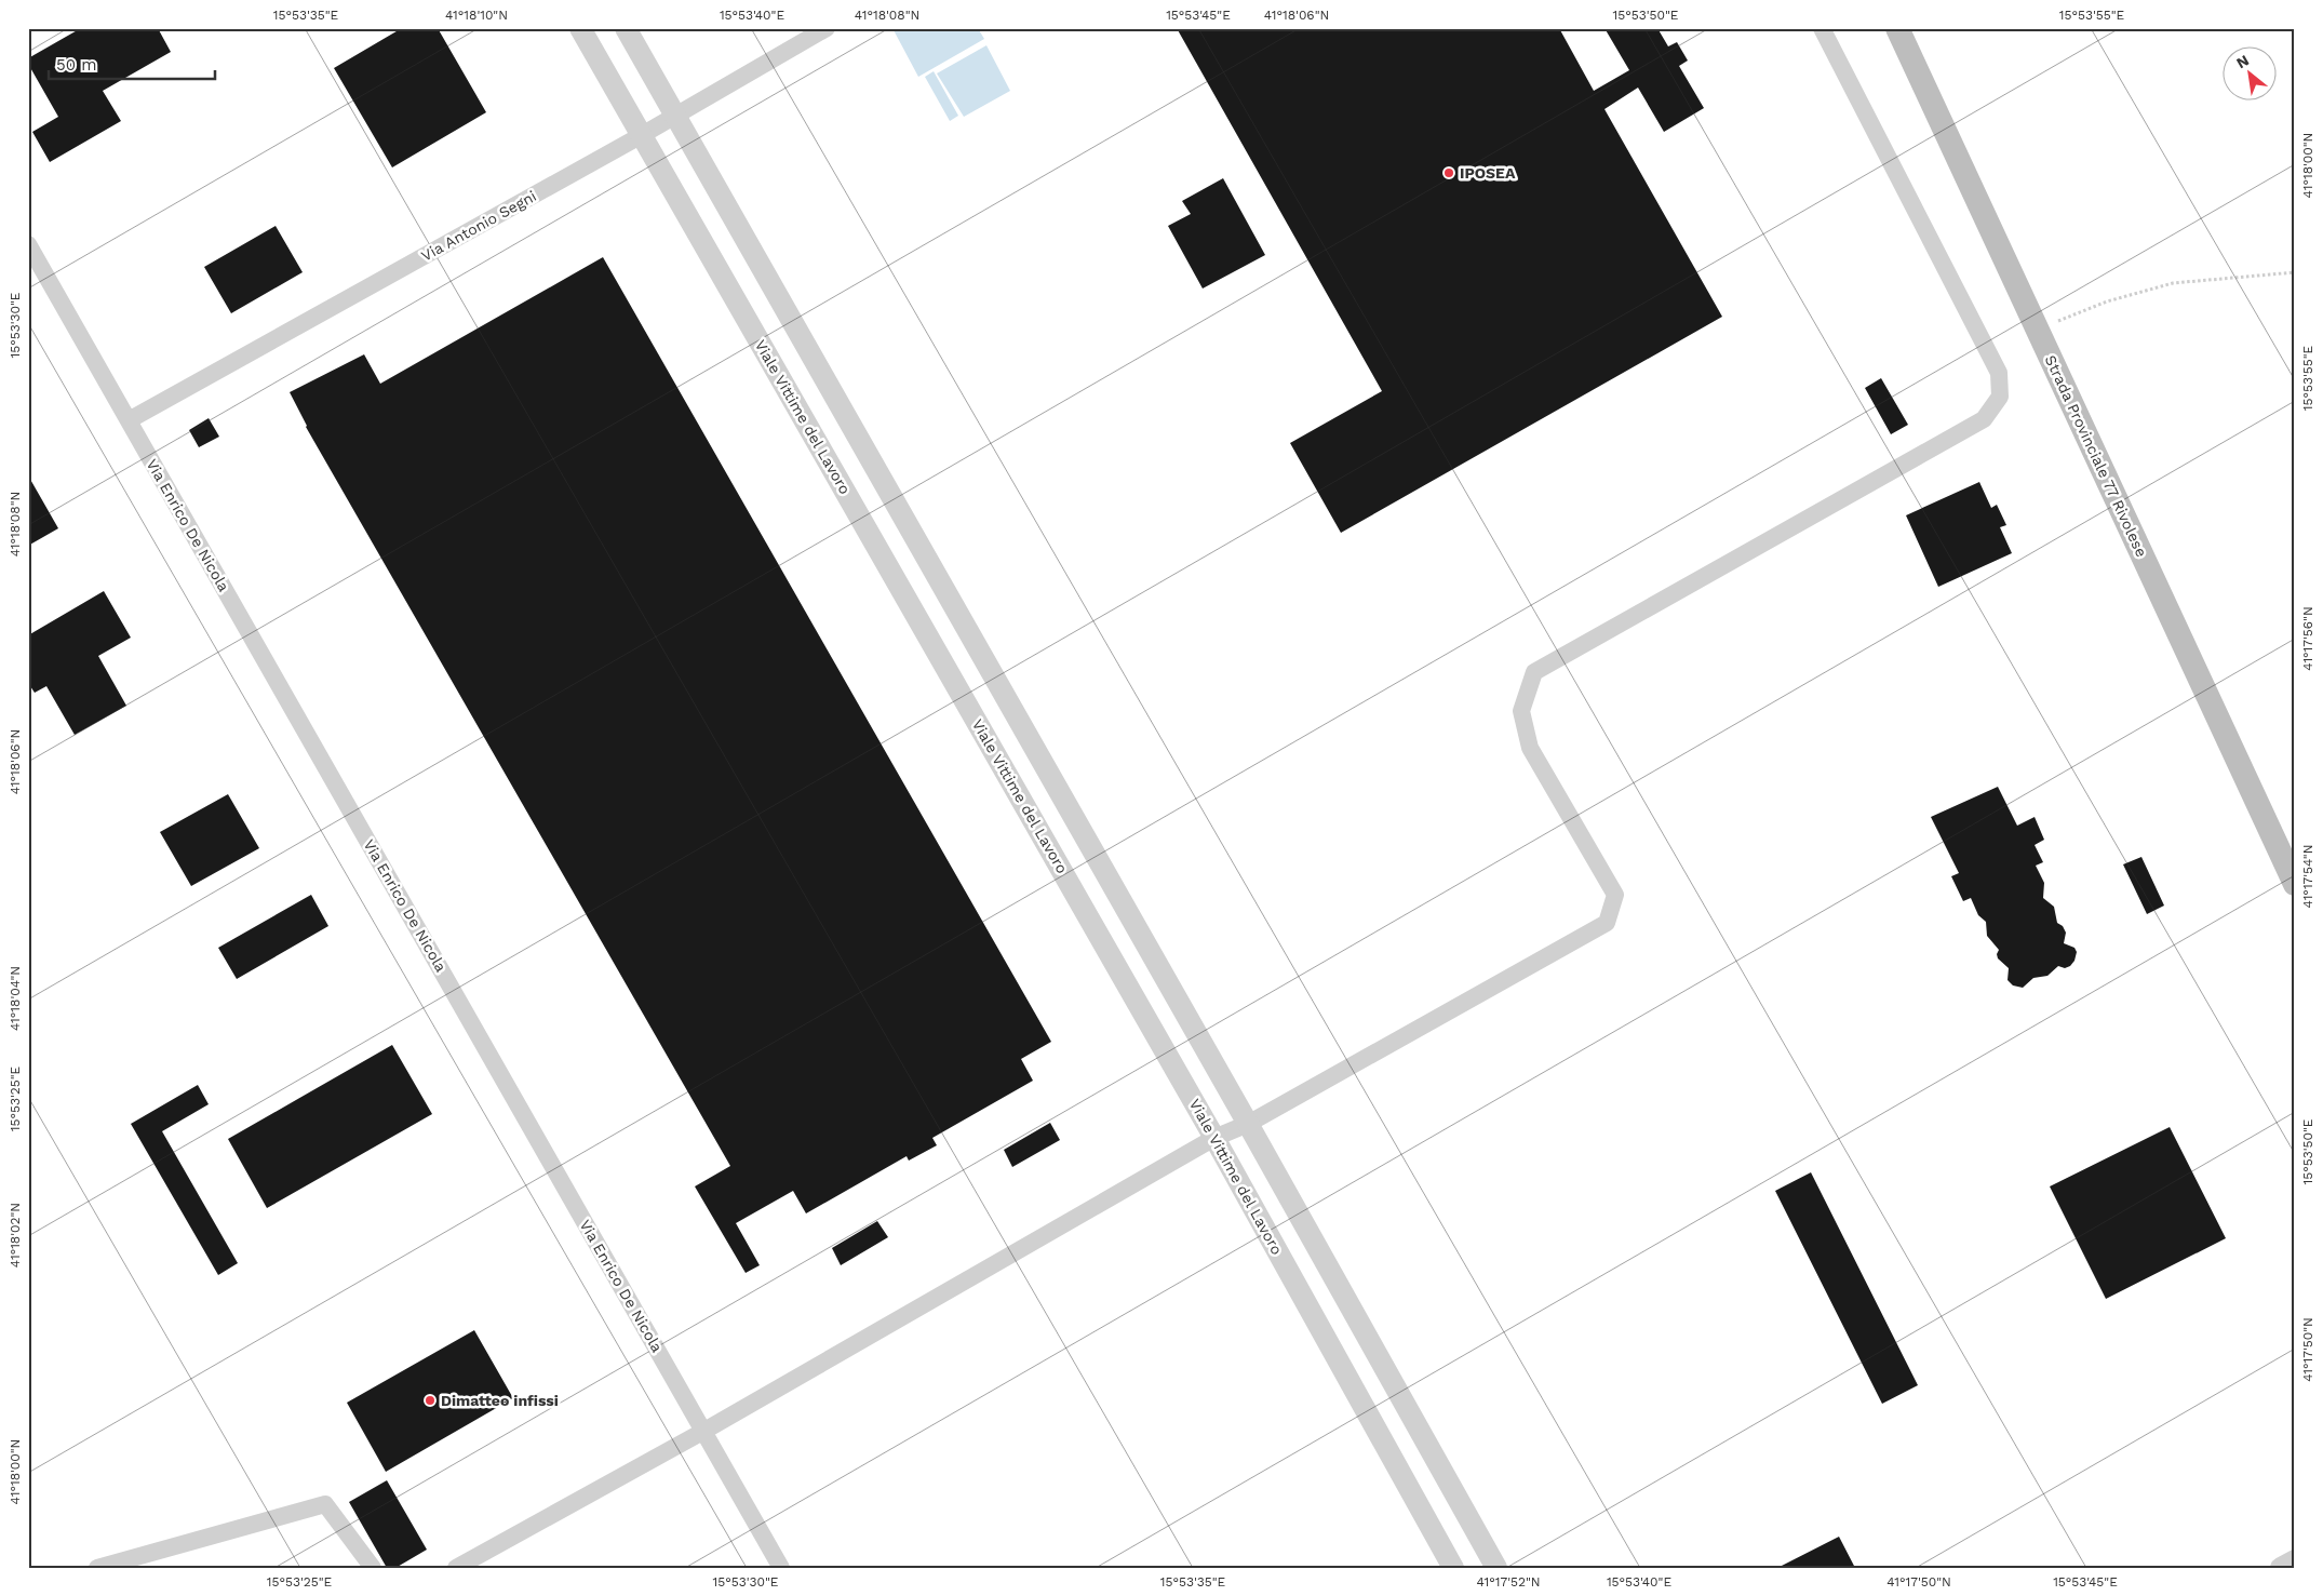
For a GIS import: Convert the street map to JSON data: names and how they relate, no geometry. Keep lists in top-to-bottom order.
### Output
{
  "streets": {
    "main road": ["Strada Provinciale 77 Rivolese"],
    "street": ["Via Antonio Segni", "Viale Vittime del Lavoro", "Via Enrico De Nicola"]
  },
  "crossings": [
    ["Via Antonio Segni", "Viale Vittime del Lavoro"],
    ["Via Antonio Segni", "Via Enrico De Nicola"]
  ],
  "places": ["IPOSEA", "Dimatteo infissi"],
  "scale_bar": "50 m",
  "north": "top left",
  "coordinates": [
    "15°53'35\"E",
    "41°18'10\"N",
    "15°53'40\"E",
    "41°18'08\"N",
    "15°53'45\"E",
    "41°18'06\"N",
    "15°53'50\"E",
    "15°53'55\"E",
    "41°18'00\"N",
    "15°53'30\"E",
    "41°17'56\"N",
    "41°17'54\"N",
    "41°18'04\"N",
    "15°53'25\"E",
    "41°18'02\"N",
    "41°17'50\"N",
    "41°17'52\"N"
  ]
}
